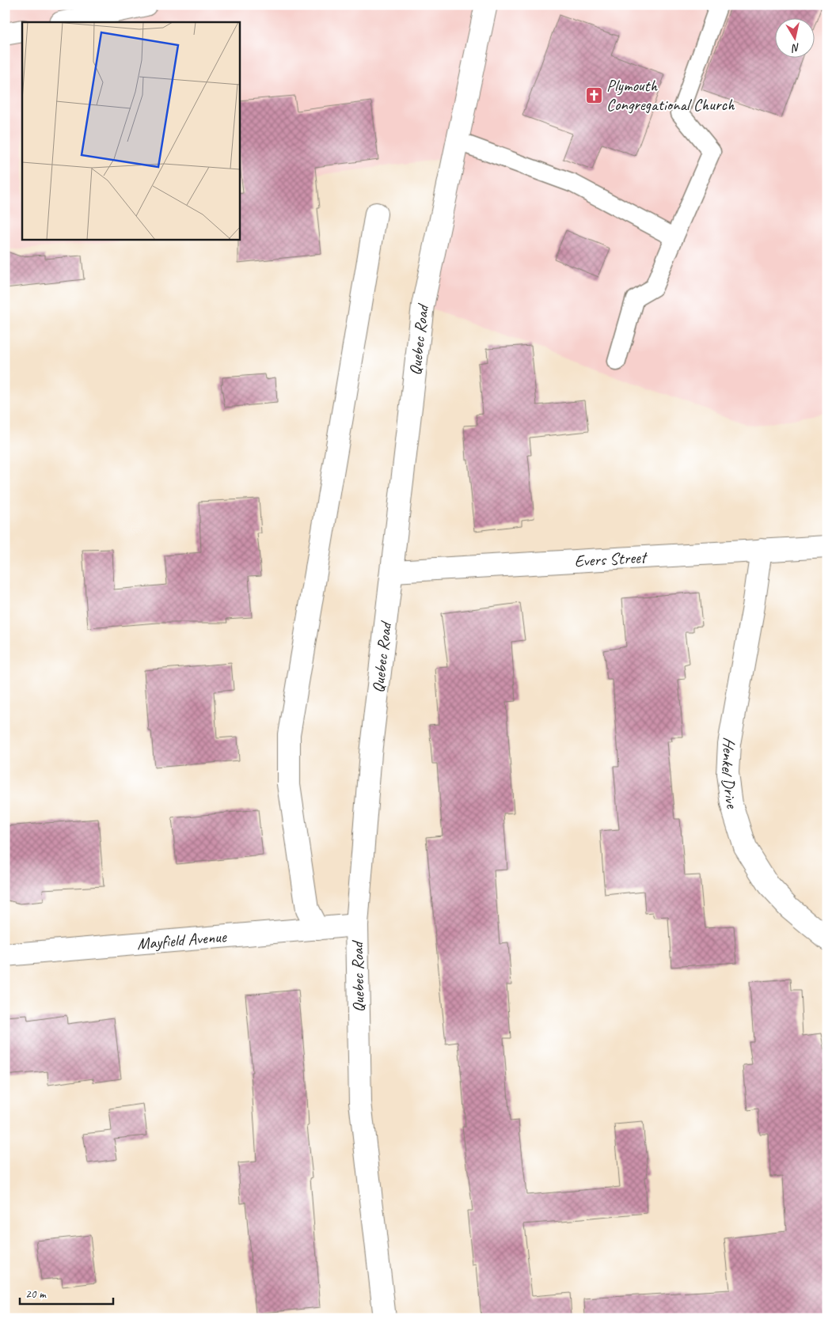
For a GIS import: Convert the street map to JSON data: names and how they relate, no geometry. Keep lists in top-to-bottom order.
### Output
{
  "streets": {
    "street": [
      "Quebec Road",
      "Evers Street",
      "Henkel Drive",
      "Mayfield Avenue"
    ]
  },
  "crossings": [
    ["Quebec Road", "Evers Street"],
    ["Quebec Road", "Mayfield Avenue"],
    ["Evers Street", "Henkel Drive"]
  ],
  "places": {
    "church": ["Plymouth Congregational Church"]
  },
  "scale_bar": "20 m",
  "north": "bottom"
}
